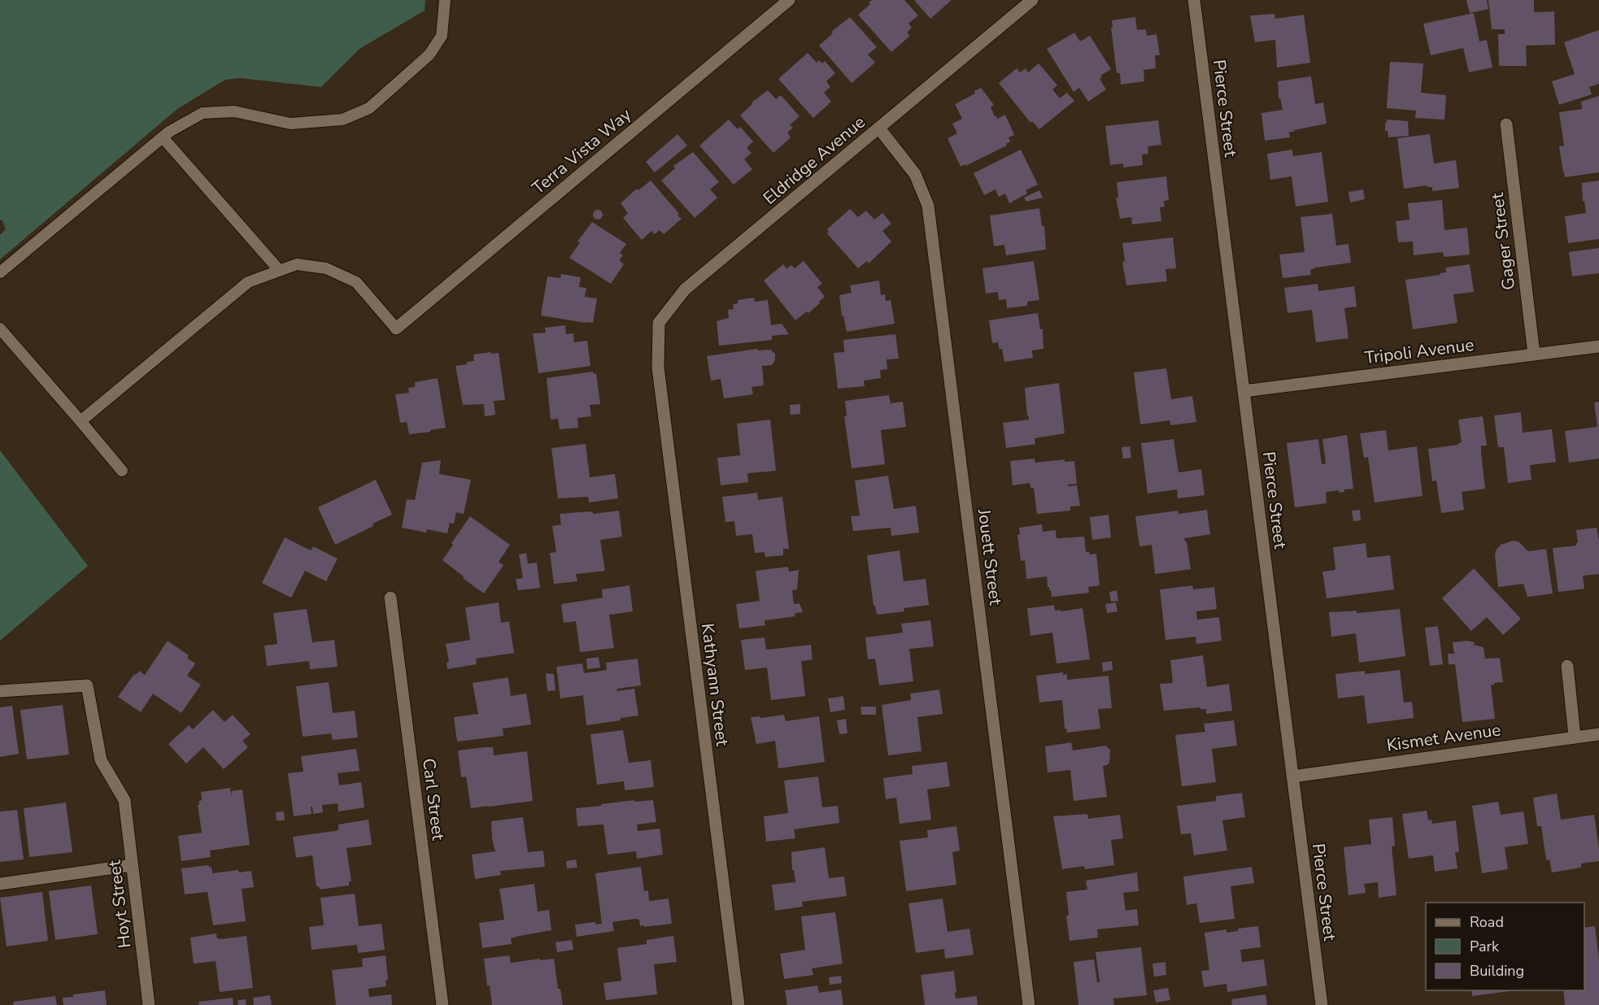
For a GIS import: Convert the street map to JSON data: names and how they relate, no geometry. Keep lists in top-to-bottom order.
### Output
{
  "streets": {
    "street": [
      "Pierce Street",
      "Terra Vista Way",
      "Eldridge Avenue",
      "Gager Street",
      "Tripoli Avenue",
      "Jouett Street",
      "Kathyann Street",
      "Kismet Avenue",
      "Carl Street",
      "Hoyt Street"
    ]
  },
  "crossings": [
    ["Pierce Street", "Tripoli Avenue"],
    ["Pierce Street", "Kismet Avenue"],
    ["Eldridge Avenue", "Jouett Street"],
    ["Eldridge Avenue", "Kathyann Street"],
    ["Gager Street", "Tripoli Avenue"]
  ],
  "legend": ["Road", "Park", "Building"]
}
